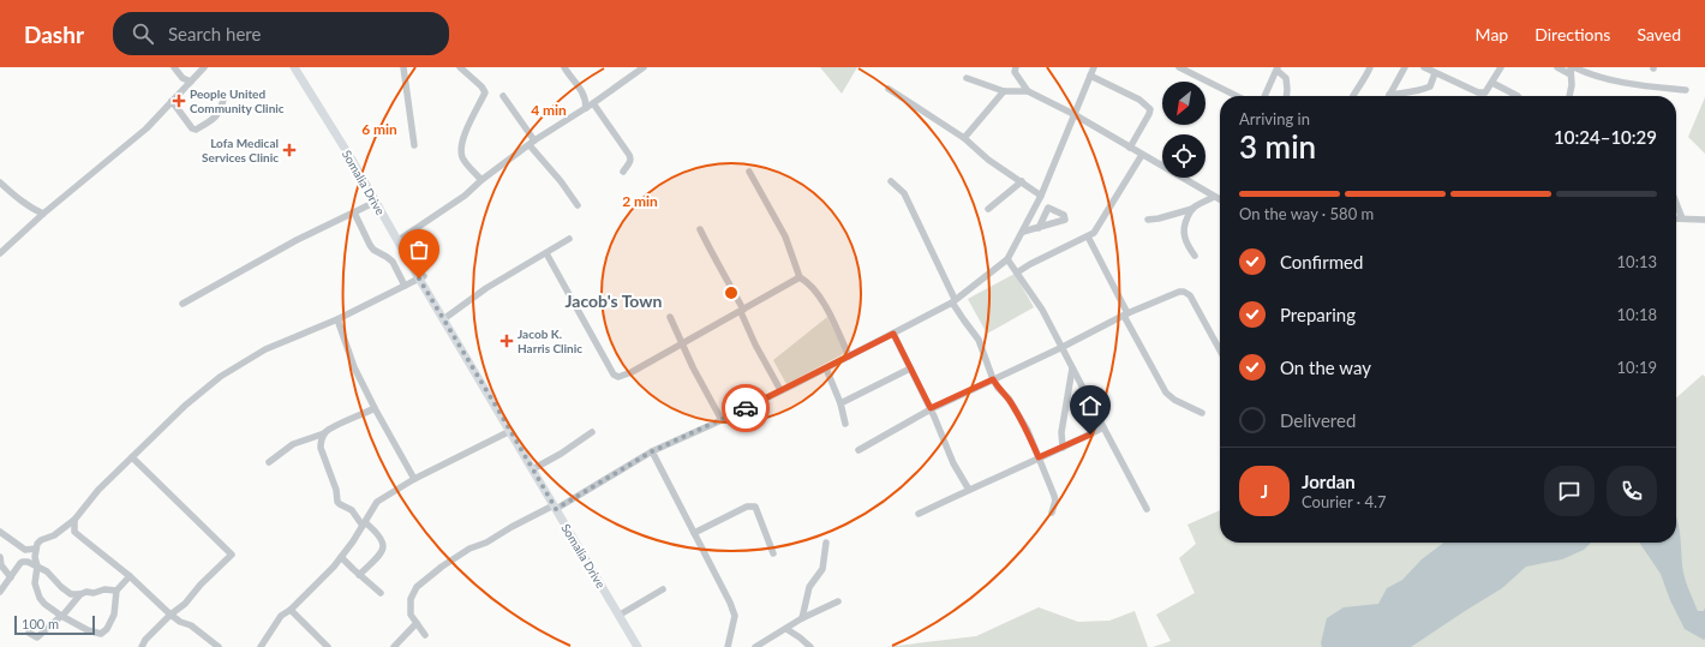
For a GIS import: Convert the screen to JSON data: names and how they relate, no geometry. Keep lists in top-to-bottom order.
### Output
{
  "streets": {
    "main road": ["Somalia Drive"]
  },
  "districts": ["Jacob's Town"],
  "places": {
    "health": ["People United Community Clinic", "Lofa Medical Services Clinic", "Jacob K. Harris Clinic"]
  },
  "scale_bar": "100 m",
  "north": "bottom left",
  "page": {
    "header": "Dashr",
    "search": "Search here",
    "nav": ["Map", "Directions", "Saved"],
    "heading": ["3 min", "Arriving in", "10:24–10:29"],
    "panel": ["Jordan", "Courier · 4.7"],
    "bar": "On the way · 580 m",
    "list": [
      ["Confirmed", "10:13"],
      ["Preparing", "10:18"],
      ["On the way", "10:19"],
      "Delivered"
    ],
    "round": "J",
    "scale": "100 m"
  },
  "rings": ["4 min", "6 min", "2 min"]
}
